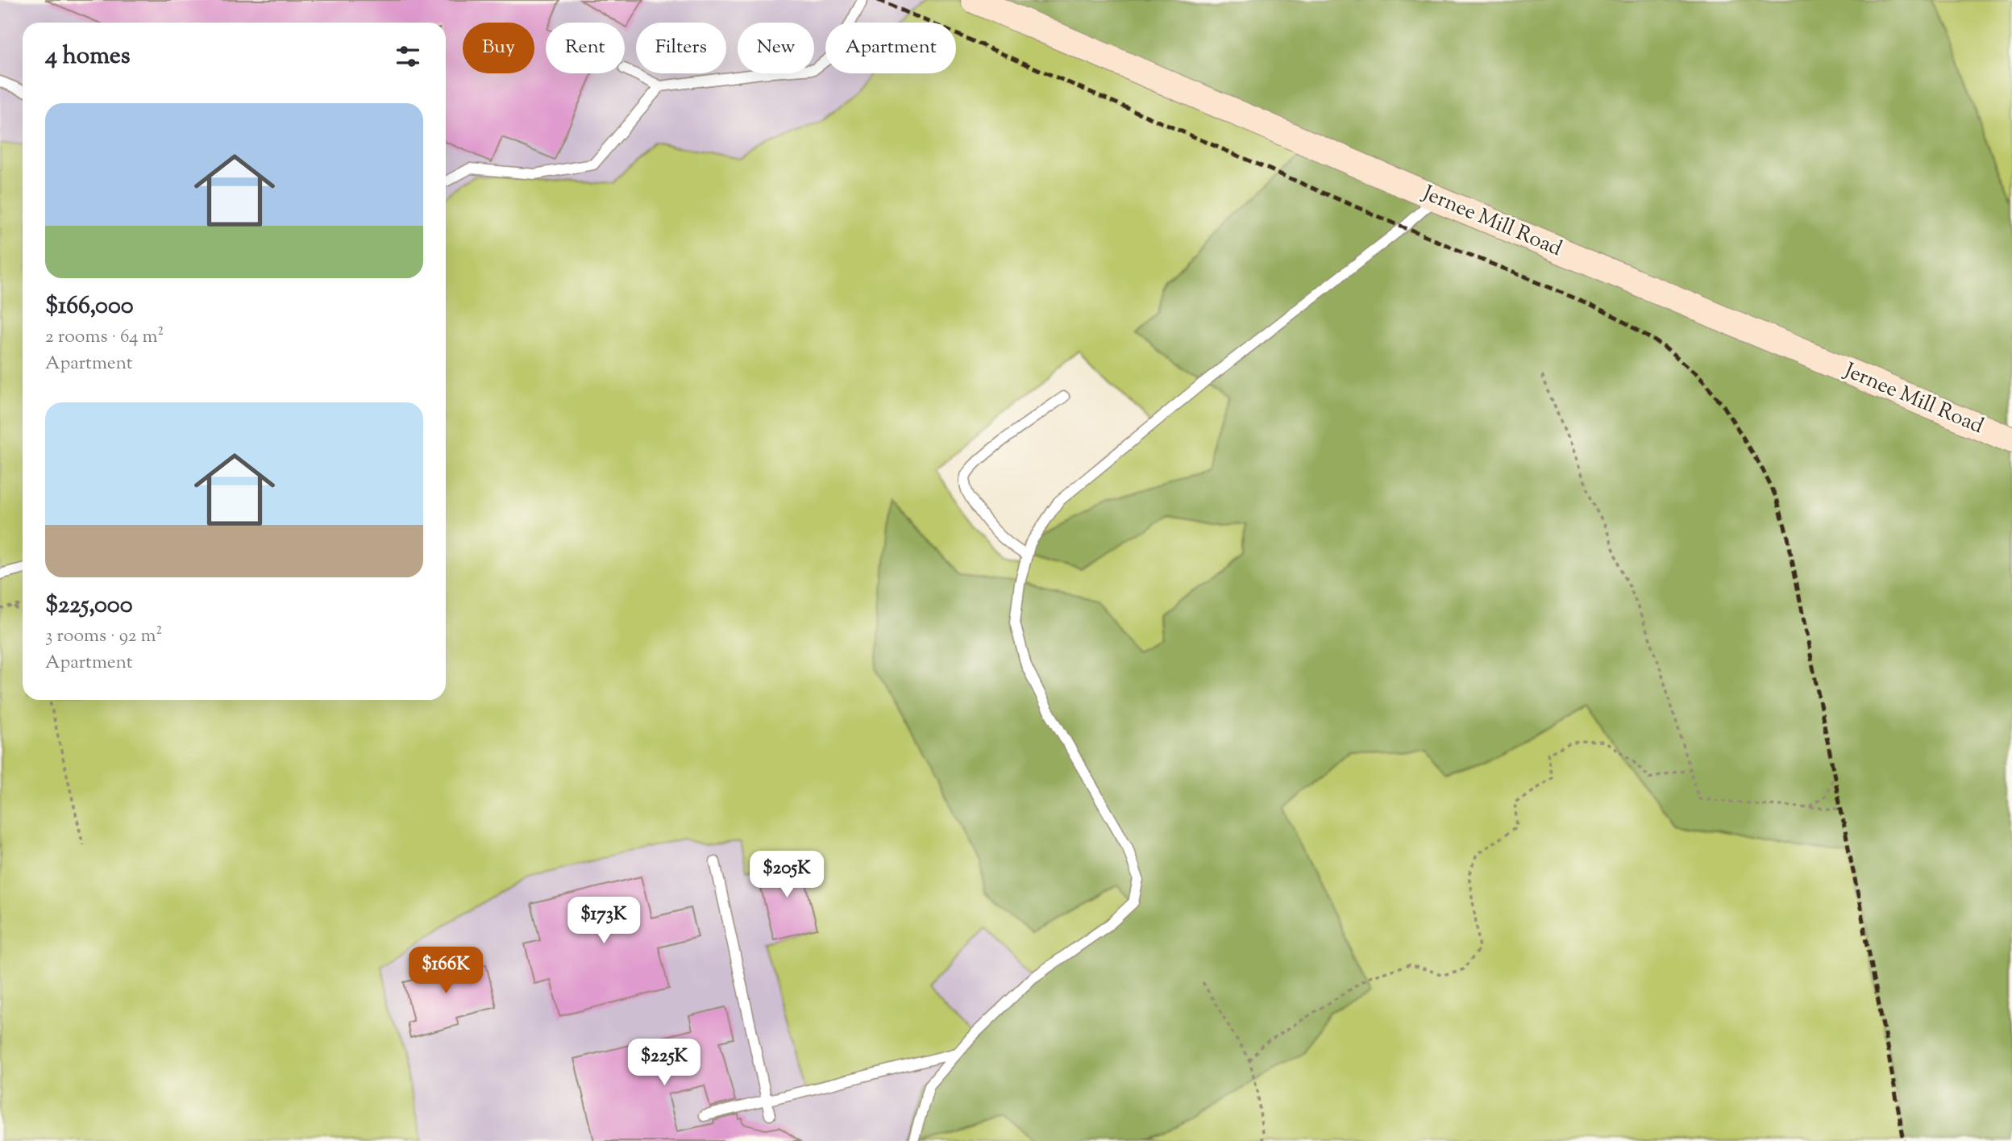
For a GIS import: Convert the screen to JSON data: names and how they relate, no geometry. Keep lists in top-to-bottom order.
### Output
{
  "streets": {
    "street": ["Jernee Mill Road"]
  },
  "page": {
    "chip": [
      "Buy",
      "Rent",
      "Filters",
      "New",
      "Apartment"
    ],
    "heading": "4 homes",
    "list": [
      {
        "name": "$166,000",
        "note": "2 rooms · 64 m² · Apartment"
      },
      {
        "name": "$225,000",
        "note": "3 rooms · 92 m² · Apartment"
      }
    ],
    "price": [
      "$205K",
      "$173K",
      "$166K",
      "$225K"
    ]
  }
}
